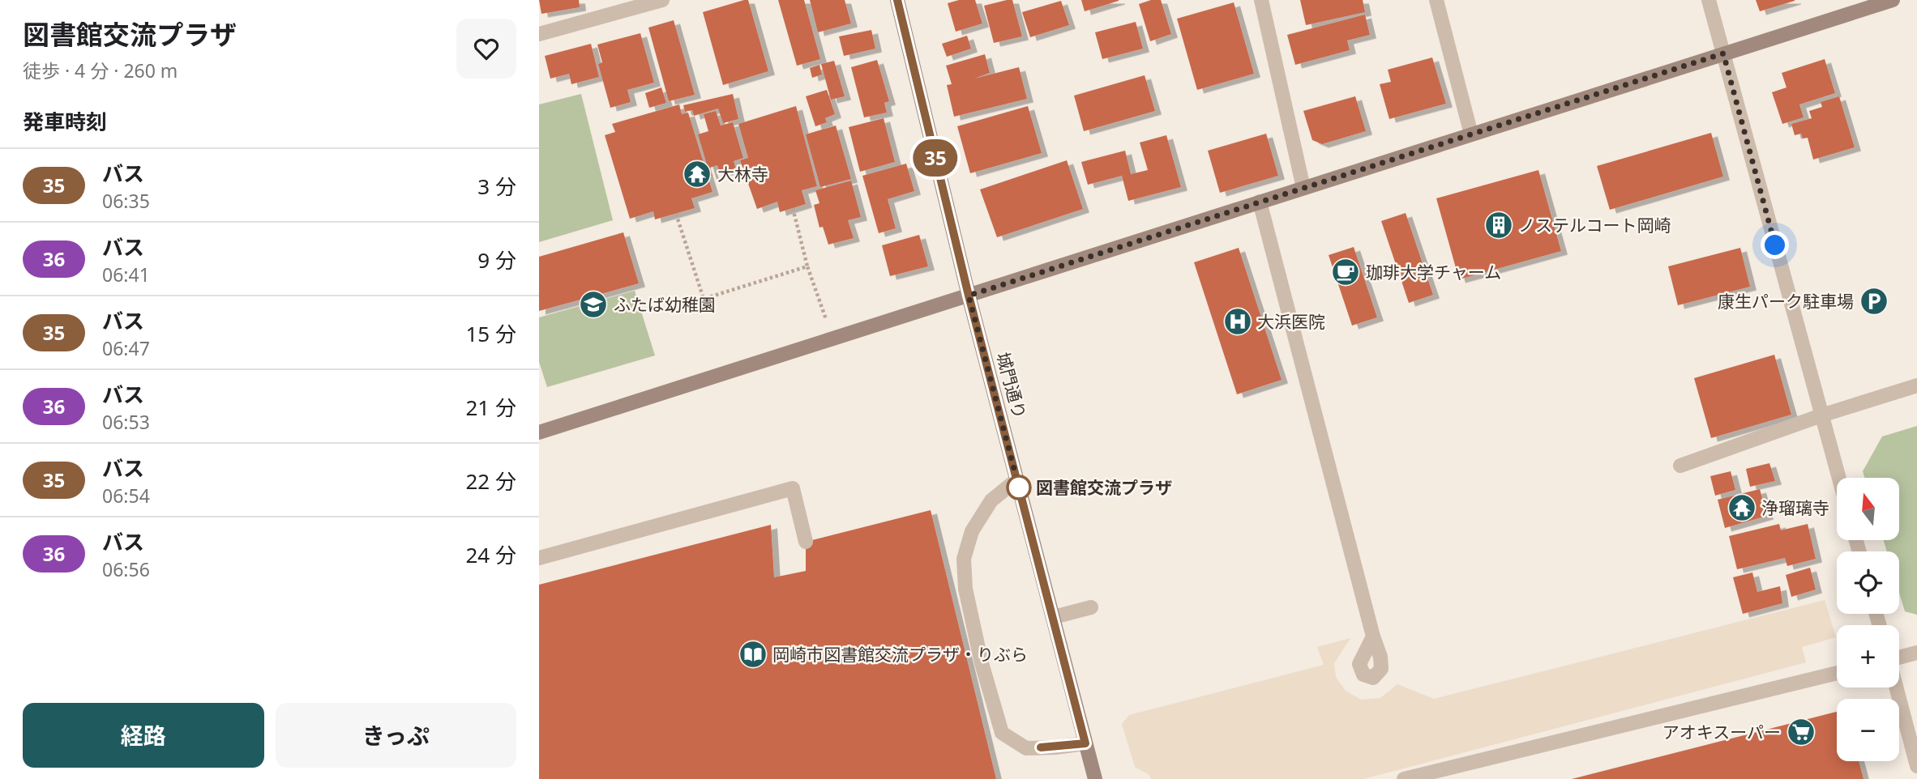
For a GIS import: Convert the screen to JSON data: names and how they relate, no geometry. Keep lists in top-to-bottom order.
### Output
{
  "streets": {
    "street": ["城門通り"]
  },
  "places": {
    "temple": ["大林寺", "浄瑠璃寺"],
    "building": ["ノステルコート岡崎"],
    "cafe": ["珈琲大学チャーム"],
    "parking": ["康生パーク駐車場"],
    "school or university": ["ふたば幼稚園"],
    "hospital": ["大浜医院"],
    "other": ["図書館交流プラザ"],
    "library": ["岡崎市図書館交流プラザ・りぶら"],
    "supermarket": ["アオキスーパー"]
  },
  "lines": ["bus line 35"],
  "north": "top",
  "page": {
    "heading": [
      ["図書館交流プラザ", "徒歩 · 4 分 · 260 m"],
      "発車時刻"
    ],
    "on_map": "35",
    "list": [
      {
        "mark": "35",
        "name": "バス",
        "note": "06:35",
        "value": "3 分"
      },
      {
        "mark": "36",
        "name": "バス",
        "note": "06:41",
        "value": "9 分"
      },
      {
        "mark": "35",
        "name": "バス",
        "note": "06:47",
        "value": "15 分"
      },
      {
        "mark": "36",
        "name": "バス",
        "note": "06:53",
        "value": "21 分"
      },
      {
        "mark": "35",
        "name": "バス",
        "note": "06:54",
        "value": "22 分"
      },
      {
        "mark": "36",
        "name": "バス",
        "note": "06:56",
        "value": "24 分"
      }
    ],
    "map_buttons": ["+", "−"],
    "buttons": ["経路", "きっぷ"]
  }
}
